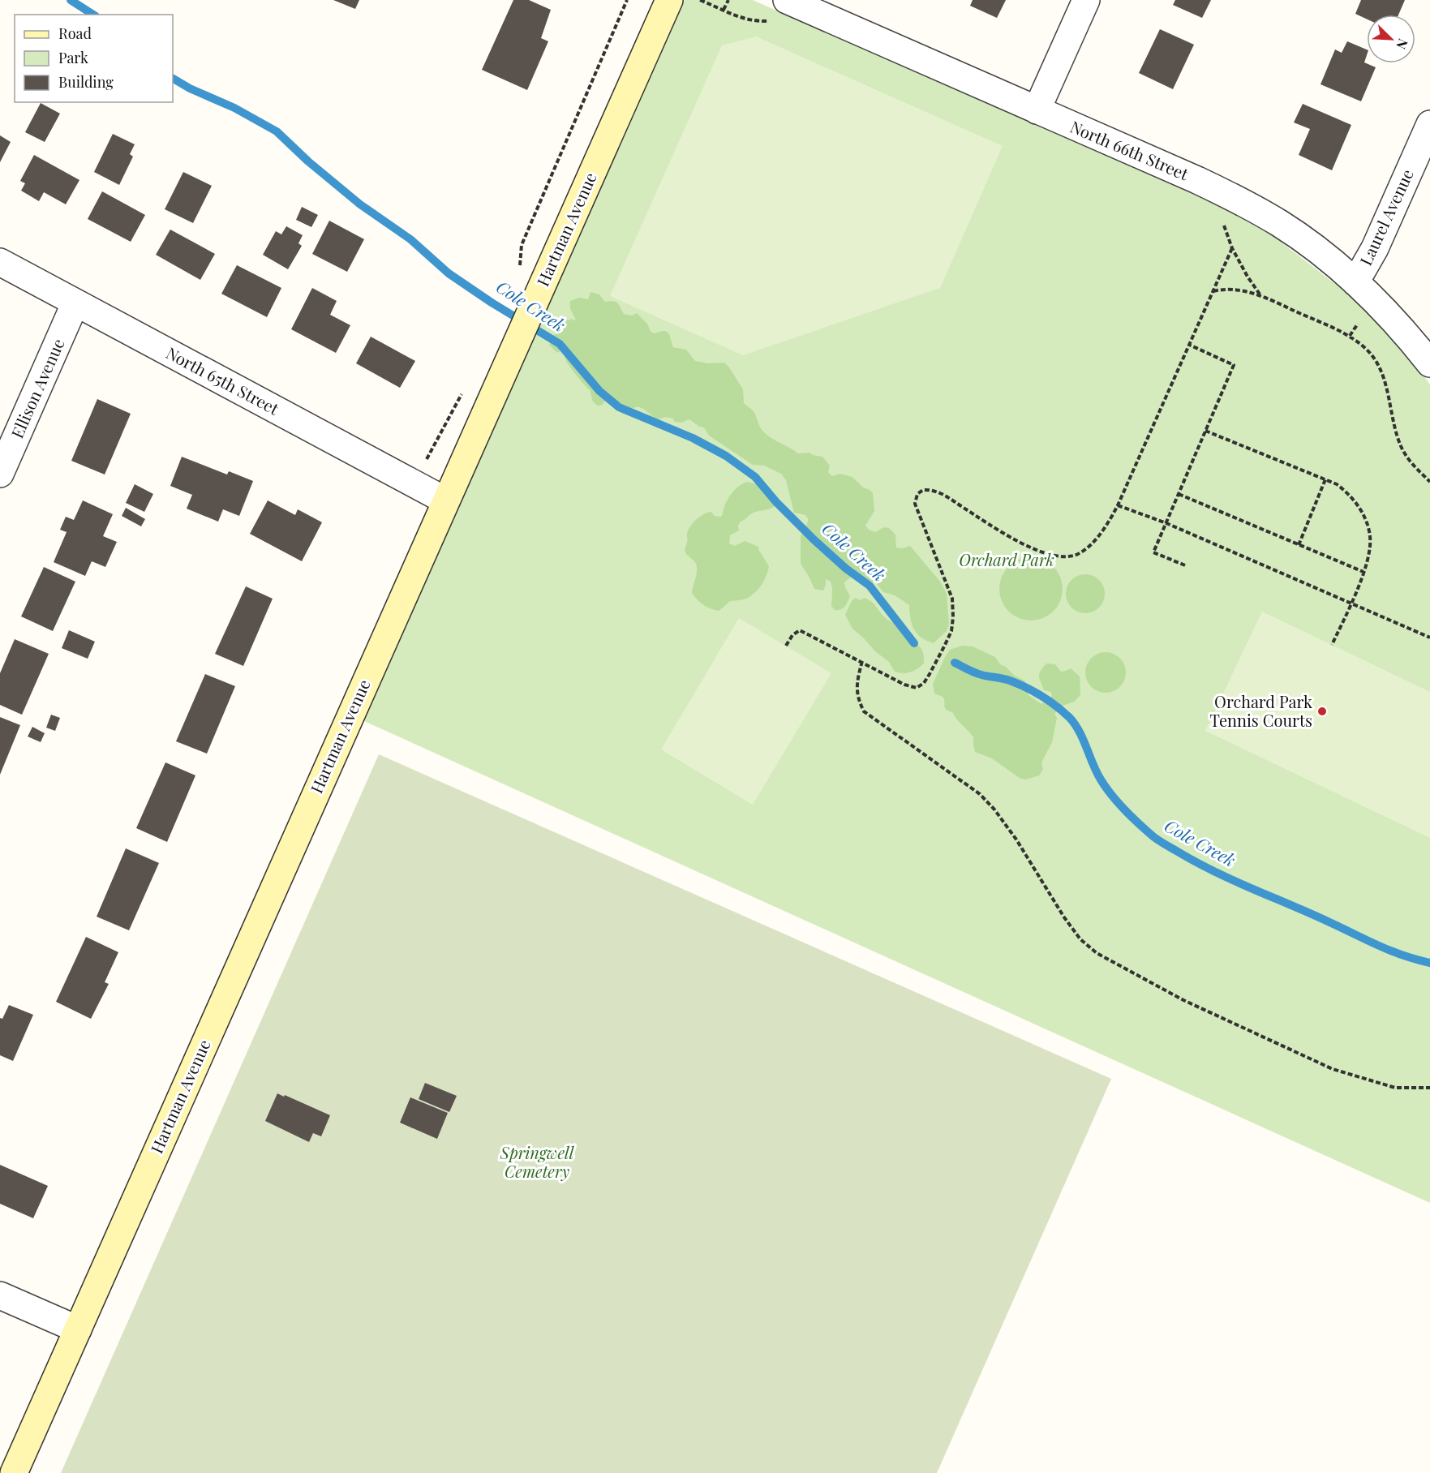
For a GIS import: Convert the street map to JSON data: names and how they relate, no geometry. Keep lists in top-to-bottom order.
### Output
{
  "streets": {
    "main road": ["Hartman Avenue"],
    "street": [
      "North 66th Street",
      "Laurel Avenue",
      "North 65th Street",
      "Ellison Avenue"
    ]
  },
  "crossings": [
    ["North 66th Street", "Laurel Avenue"],
    ["Hartman Avenue", "North 65th Street"],
    ["North 65th Street", "Ellison Avenue"]
  ],
  "water": ["Cole Creek"],
  "parks": ["Orchard Park", "Springwell Cemetery"],
  "places": ["Orchard Park Tennis Courts"],
  "legend": ["Road", "Park", "Building"],
  "north": "bottom right"
}
